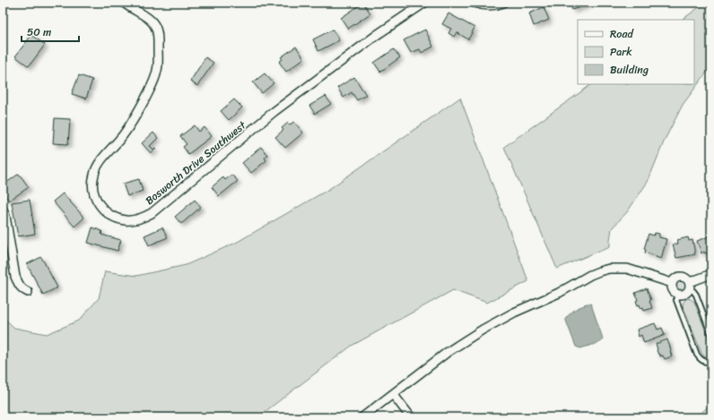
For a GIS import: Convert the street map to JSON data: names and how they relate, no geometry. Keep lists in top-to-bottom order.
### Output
{
  "streets": {
    "street": ["Bosworth Drive Southwest"]
  },
  "legend": ["Road", "Park", "Building"],
  "scale_bar": "50 m"
}
